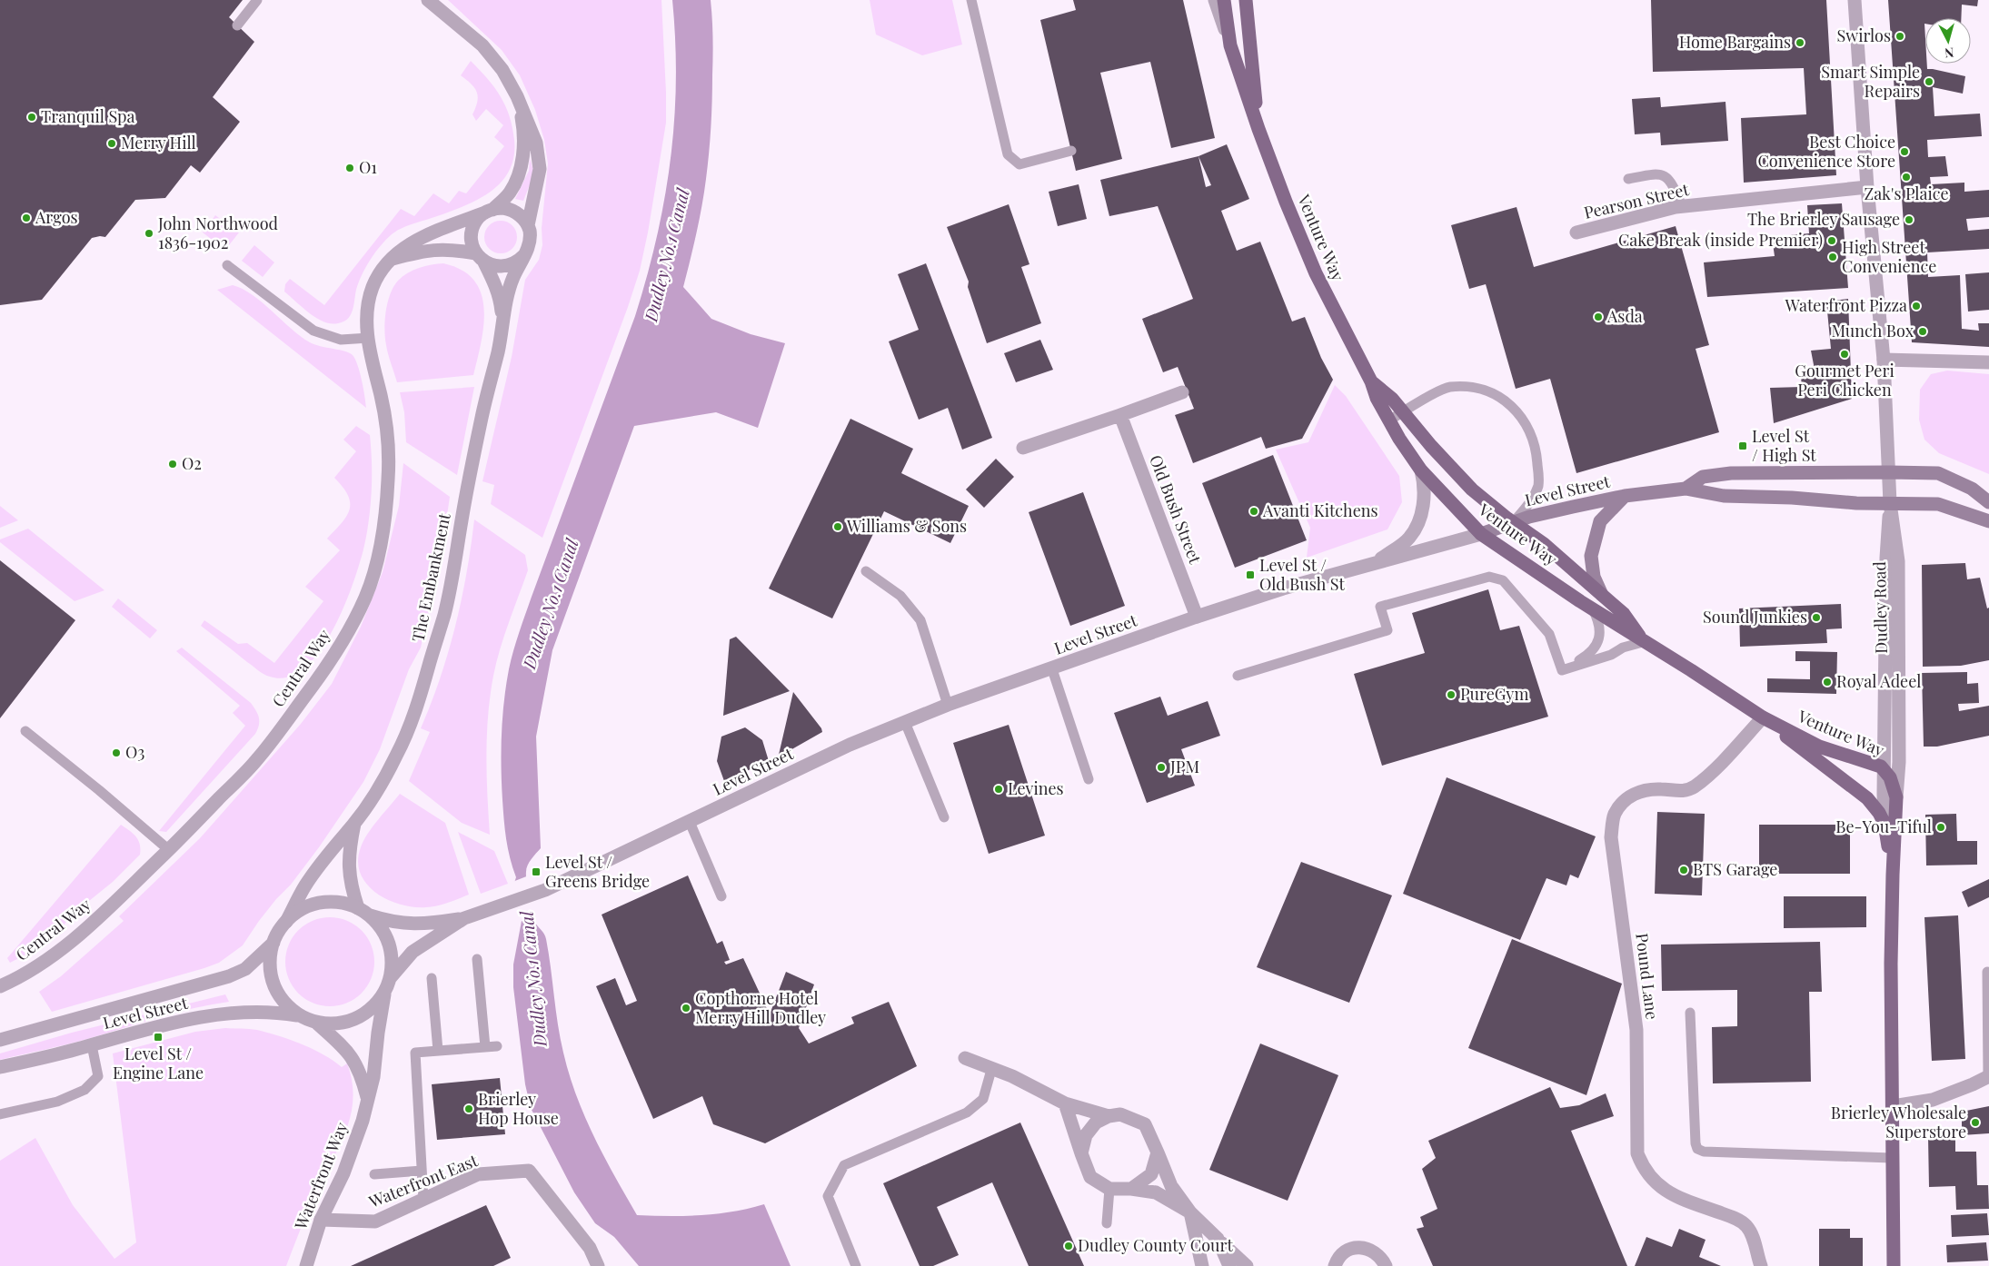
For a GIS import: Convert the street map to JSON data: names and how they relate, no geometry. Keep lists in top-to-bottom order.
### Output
{
  "streets": {
    "main road": ["Venture Way", "Level Street"],
    "street": [
      "Pearson Street",
      "Old Bush Street",
      "The Embankment",
      "Dudley Road",
      "Central Way",
      "Pound Lane",
      "Waterfront Way",
      "Waterfront East"
    ]
  },
  "crossings": [
    ["Pearson Street", "Dudley Road"],
    ["Venture Way", "Level Street"],
    ["Venture Way", "Dudley Road"],
    ["Venture Way", "Pound Lane"],
    ["Level Street", "Old Bush Street"],
    ["Level Street", "The Embankment"],
    ["Level Street", "Dudley Road"],
    ["Level Street", "Waterfront Way"],
    ["The Embankment", "Central Way"],
    ["The Embankment", "Waterfront Way"],
    ["Waterfront Way", "Waterfront East"]
  ],
  "water": ["Dudley No.1 Canal"],
  "places": {
    "other": [
      "Swirlos",
      "Home Bargains",
      "Smart Simple Repairs",
      "Tranquil Spa",
      "Merry Hill",
      "Best Choice Convenience Store",
      "O1",
      "Zak's Plaice",
      "Argos",
      "The Brierley Sausage",
      "John Northwood 1836-1902",
      "Cake Break (inside Premier)",
      "High Street Convenience",
      "Waterfront Pizza",
      "Asda",
      "Munch Box",
      "Gourmet Peri Peri Chicken",
      "O2",
      "Avanti Kitchens",
      "Williams & Sons",
      "Sound Junkies",
      "Royal Adeel",
      "PureGym",
      "O3",
      "JPM",
      "Levines",
      "Be-You-Tiful",
      "BTS Garage",
      "Copthorne Hotel Merry Hill Dudley",
      "Brierley Hop House",
      "Brierley Wholesale Superstore",
      "Dudley County Court"
    ],
    "transit": [
      "Level St / High St",
      "Level St / Old Bush St",
      "Level St / Greens Bridge",
      "Level St / Engine Lane"
    ]
  },
  "north": "bottom"
}
